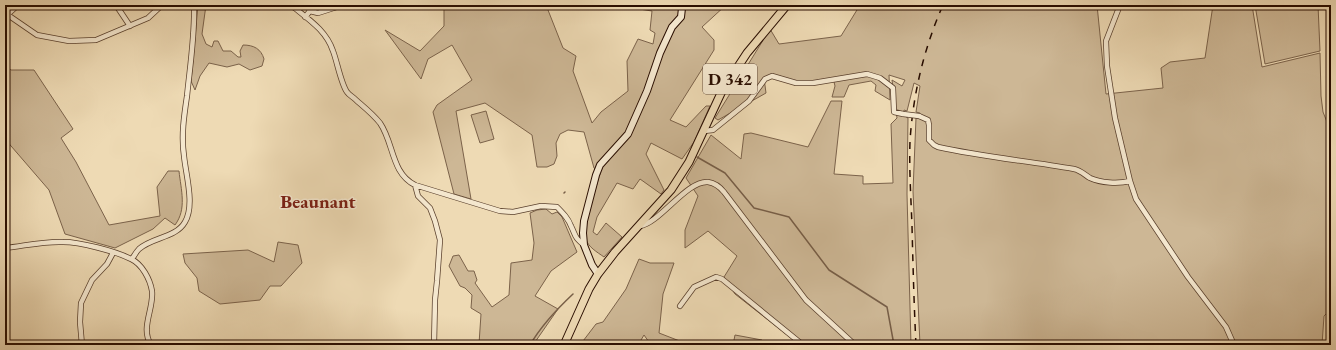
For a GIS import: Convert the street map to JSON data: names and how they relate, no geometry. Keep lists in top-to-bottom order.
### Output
{
  "streets": {
    "main road": ["D 342"]
  },
  "districts": ["Beaunant"]
}
